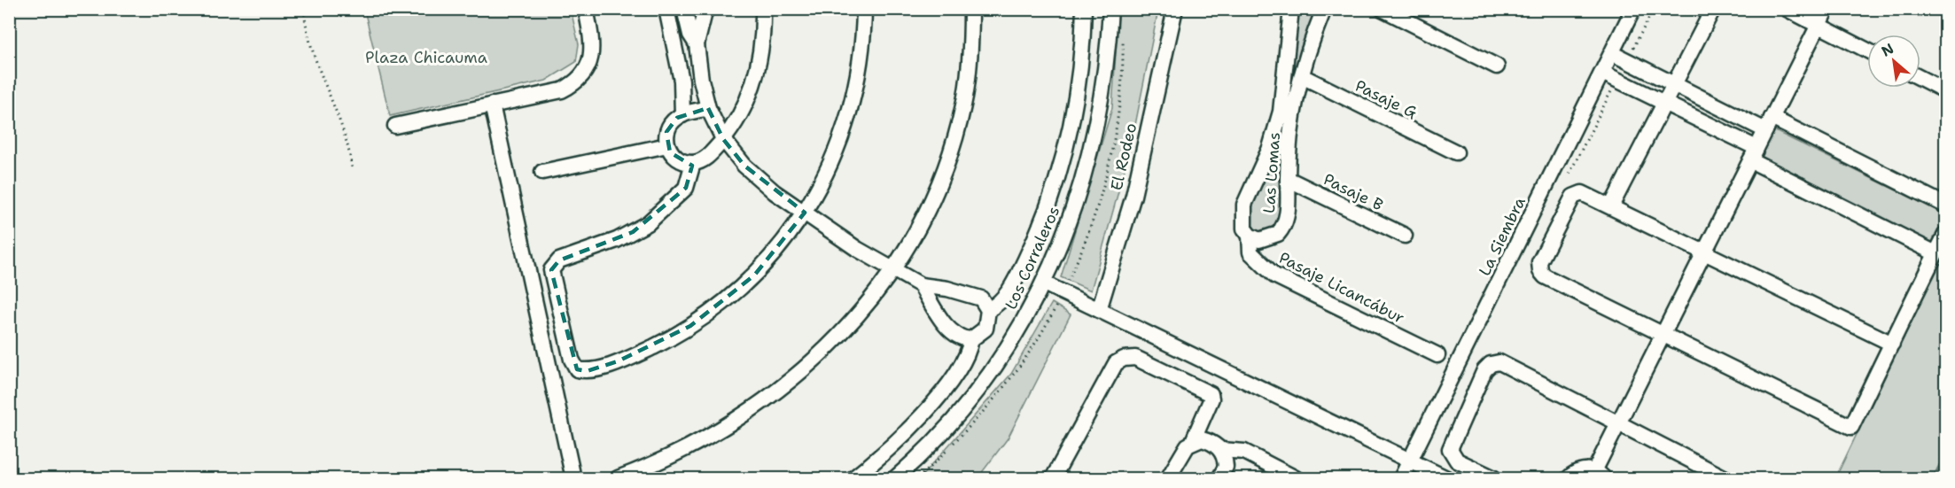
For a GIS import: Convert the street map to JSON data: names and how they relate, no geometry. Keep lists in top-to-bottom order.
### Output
{
  "streets": {
    "street": [
      "Pasaje G",
      "El Rodeo",
      "Las Lomas",
      "Pasaje B",
      "La Siembra",
      "Los Corraleros",
      "Pasaje Licancábur"
    ]
  },
  "crossings": [
    ["Pasaje G", "Las Lomas"],
    ["Las Lomas", "Pasaje B"],
    ["Las Lomas", "Pasaje Licancábur"]
  ],
  "parks": ["Plaza Chicauma"],
  "north": "top left"
}
